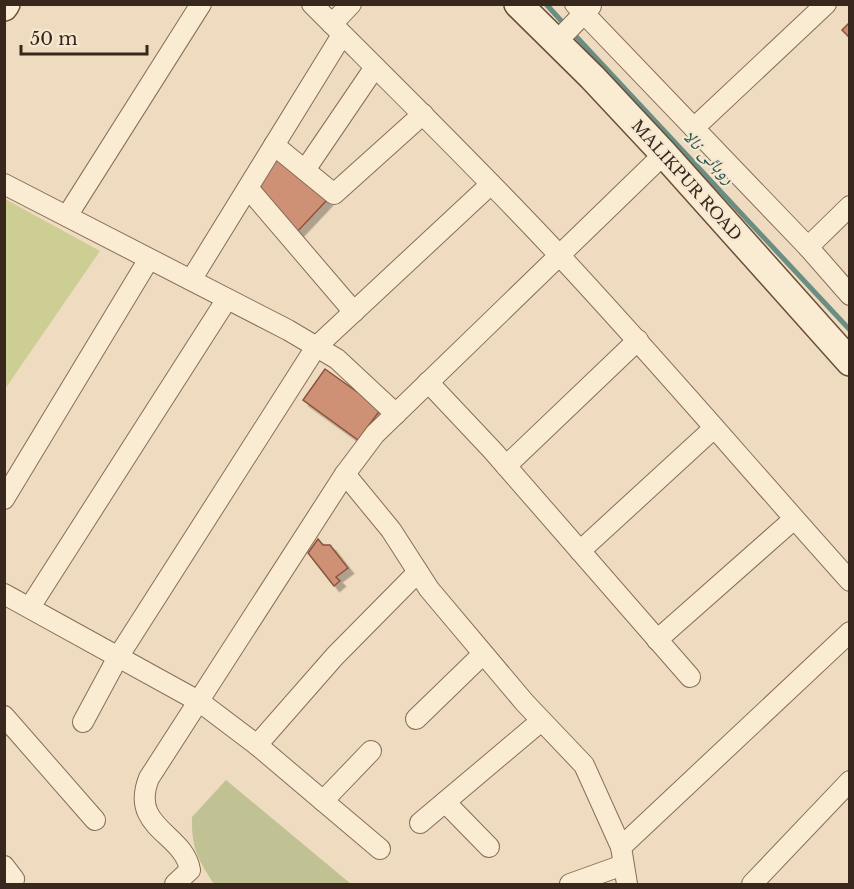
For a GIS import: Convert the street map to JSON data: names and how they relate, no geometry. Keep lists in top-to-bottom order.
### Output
{
  "streets": {
    "street": ["MALIKPUR ROAD"]
  },
  "water": ["روہائی نالا"],
  "scale_bar": "50 m"
}
